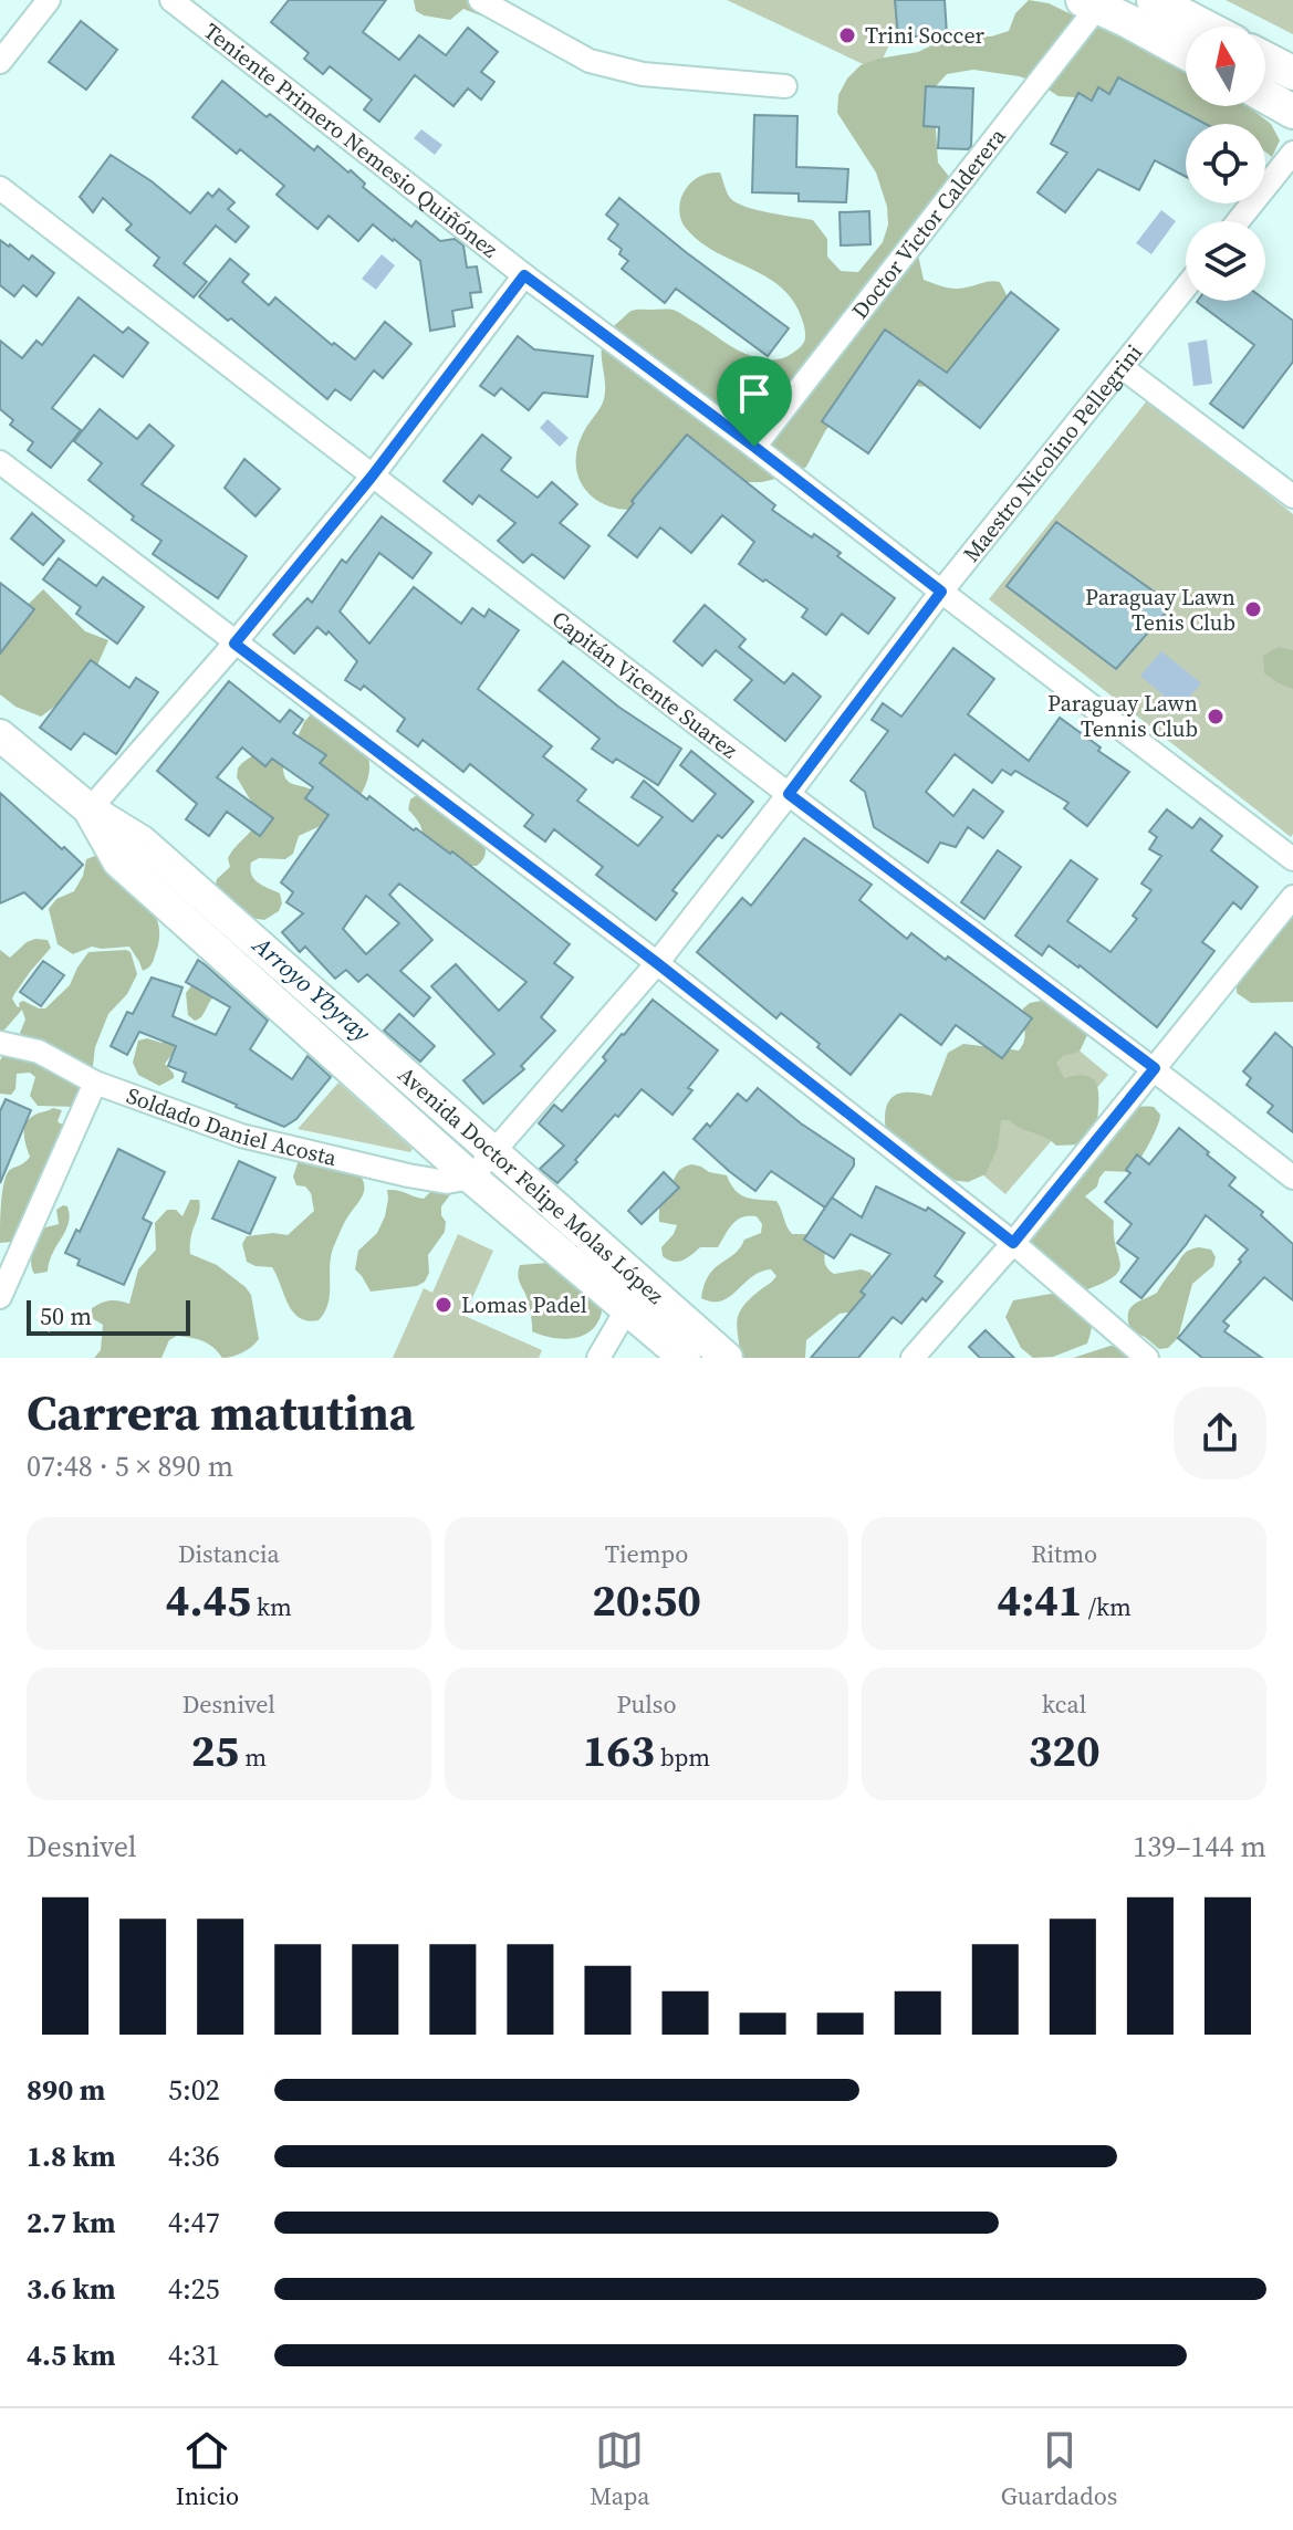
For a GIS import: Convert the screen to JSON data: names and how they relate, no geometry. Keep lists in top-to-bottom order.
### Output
{
  "streets": {
    "main road": ["Avenida Doctor Felipe Molas López"],
    "street": [
      "Teniente Primero Nemesio Quiñónez",
      "Doctor Victor Calderera",
      "Maestro Nicolino Pellegrini",
      "Capitán Vicente Suarez",
      "Soldado Daniel Acosta"
    ]
  },
  "crossings": [
    ["Teniente Primero Nemesio Quiñónez", "Doctor Victor Calderera"],
    ["Teniente Primero Nemesio Quiñónez", "Maestro Nicolino Pellegrini"],
    ["Maestro Nicolino Pellegrini", "Capitán Vicente Suarez"],
    ["Maestro Nicolino Pellegrini", "Soldado Daniel Acosta"],
    ["Maestro Nicolino Pellegrini", "Avenida Doctor Felipe Molas López"],
    ["Soldado Daniel Acosta", "Avenida Doctor Felipe Molas López"]
  ],
  "water": ["Arroyo Ybyray"],
  "places": [
    "Trini Soccer",
    "Paraguay Lawn Tenis Club",
    "Paraguay Lawn Tennis Club",
    "Lomas Padel"
  ],
  "scale_bar": "50 m",
  "north": "top",
  "page": {
    "scale": "50 m",
    "heading": ["Carrera matutina", "07:48 · 5 × 890 m"],
    "stats": [
      ["Distancia", "4.45 km"],
      ["Tiempo", "20:50"],
      ["Ritmo", "4:41 /km"],
      ["Desnivel", "25 m"],
      ["Pulso", "163 bpm"],
      ["kcal", "320"]
    ],
    "chart": ["Desnivel", "139–144 m"],
    "list": [
      {
        "name": "890 m",
        "note": "5:02"
      },
      {
        "name": "1.8 km",
        "note": "4:36"
      },
      {
        "name": "2.7 km",
        "note": "4:47"
      },
      {
        "name": "3.6 km",
        "note": "4:25"
      },
      {
        "name": "4.5 km",
        "note": "4:31"
      }
    ],
    "tabs": ["Inicio", "Mapa", "Guardados"]
  }
}
